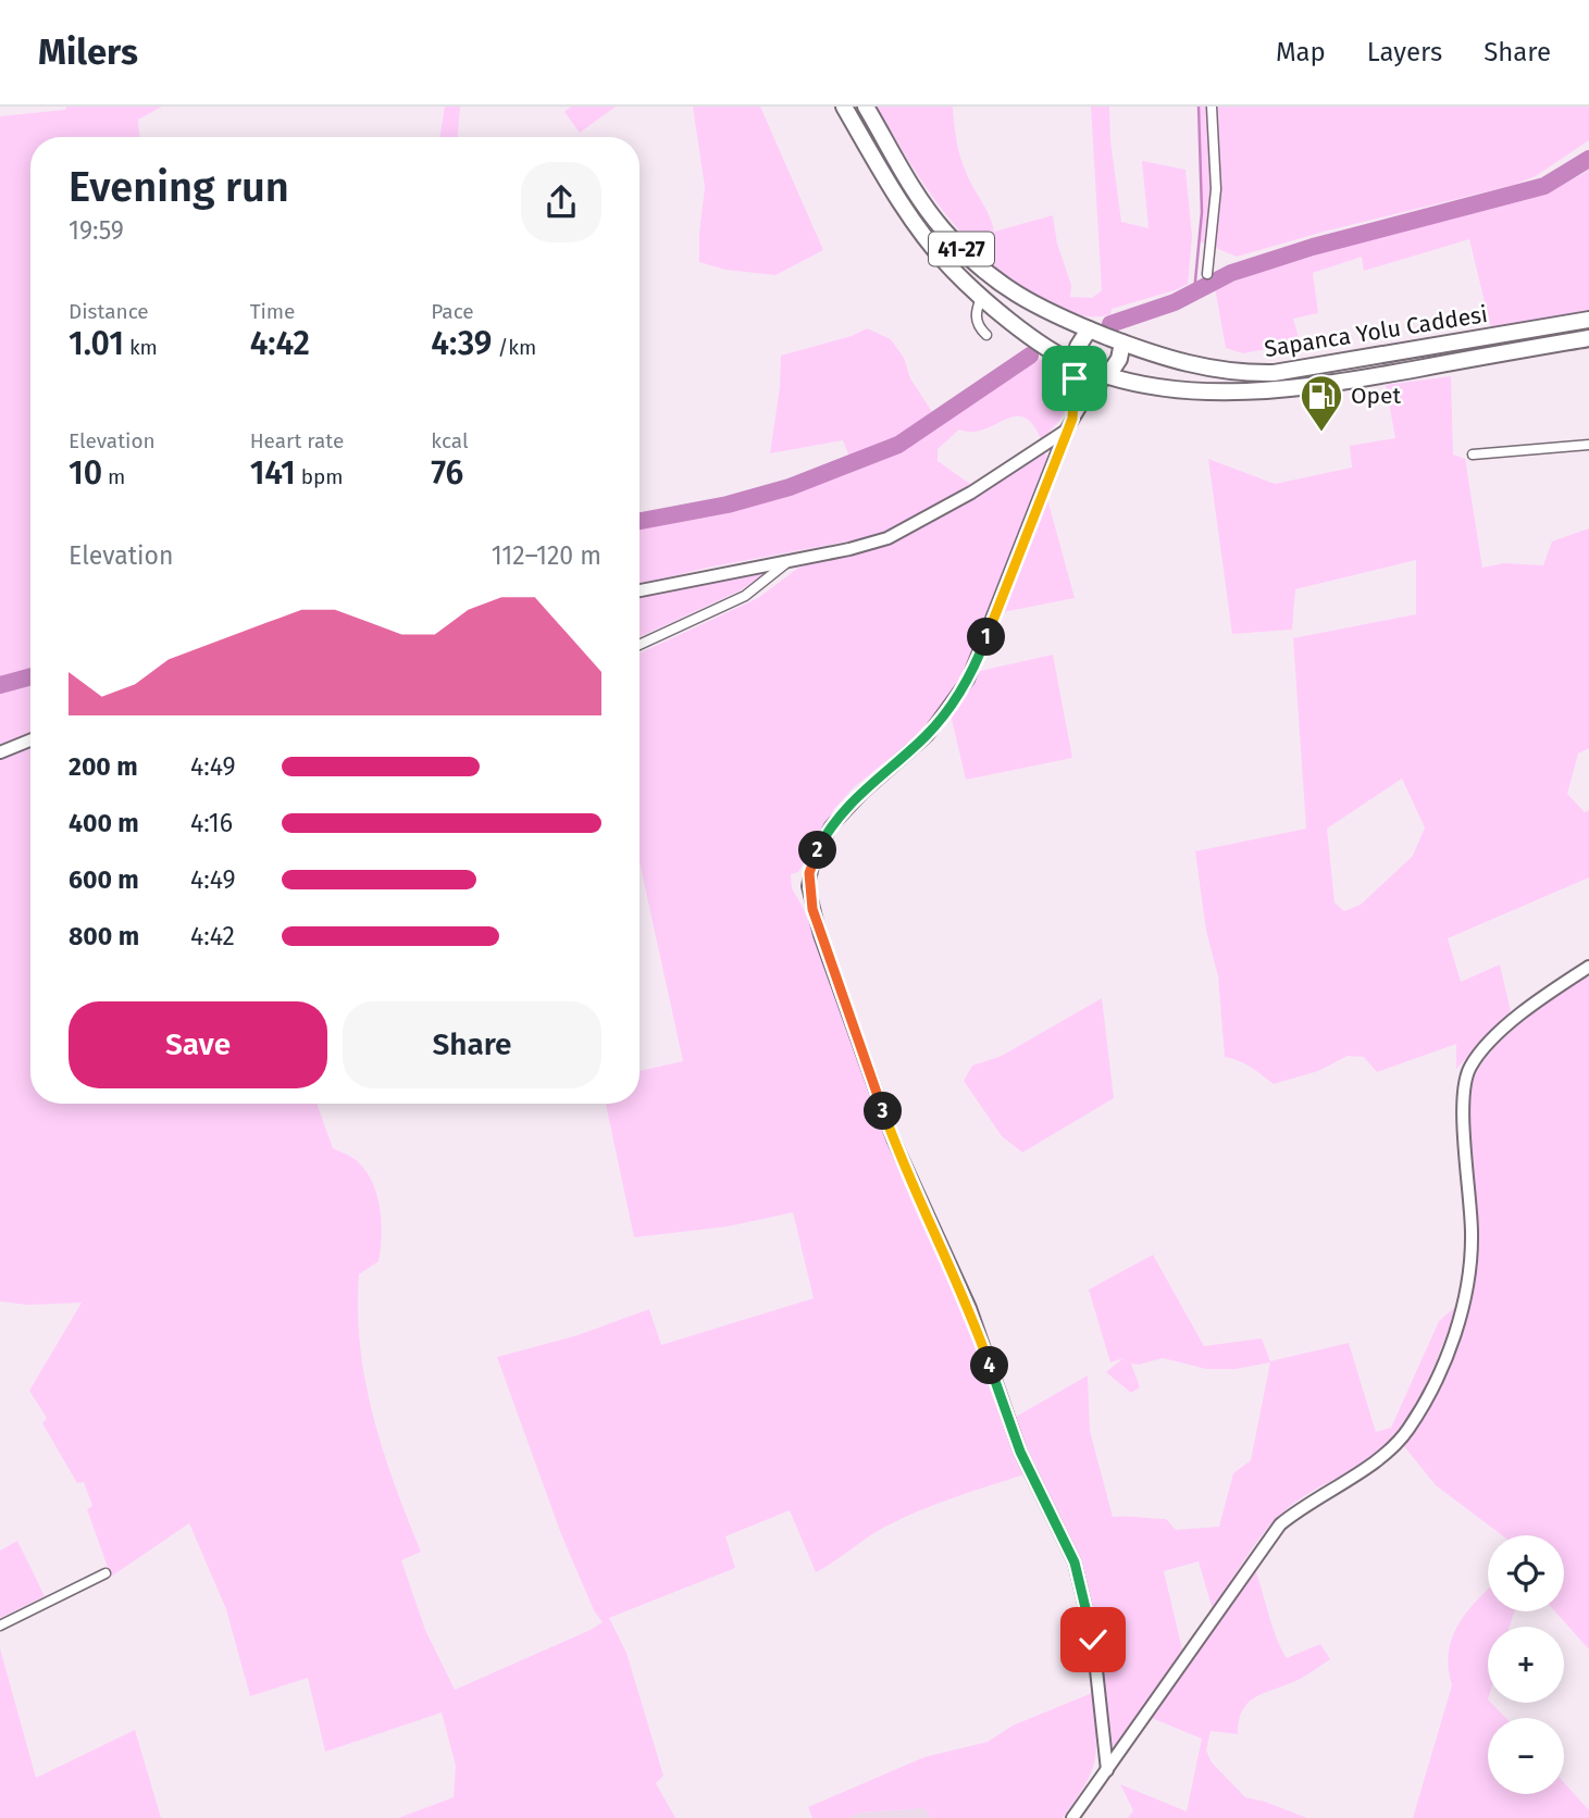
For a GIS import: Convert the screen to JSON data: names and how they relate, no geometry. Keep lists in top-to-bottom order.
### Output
{
  "streets": {
    "highway": ["41-27", "Sapanca Yolu Caddesi"]
  },
  "places": {
    "fuel station": ["Opet"]
  },
  "page": {
    "header": "Milers",
    "nav": ["Map", "Layers", "Share"],
    "heading": ["Evening run", "19:59"],
    "stats": [
      ["Distance", "1.01 km"],
      ["Time", "4:42"],
      ["Pace", "4:39 /km"],
      ["Elevation", "10 m"],
      ["Heart rate", "141 bpm"],
      ["kcal", "76"]
    ],
    "chart": ["Elevation", "112–120 m"],
    "pins": [
      "1",
      "2",
      "3",
      "4"
    ],
    "list": [
      {
        "name": "200 m",
        "note": "4:49"
      },
      {
        "name": "400 m",
        "note": "4:16"
      },
      {
        "name": "600 m",
        "note": "4:49"
      },
      {
        "name": "800 m",
        "note": "4:42"
      }
    ],
    "buttons": ["Save", "Share"],
    "map_buttons": ["+", "−"]
  }
}
